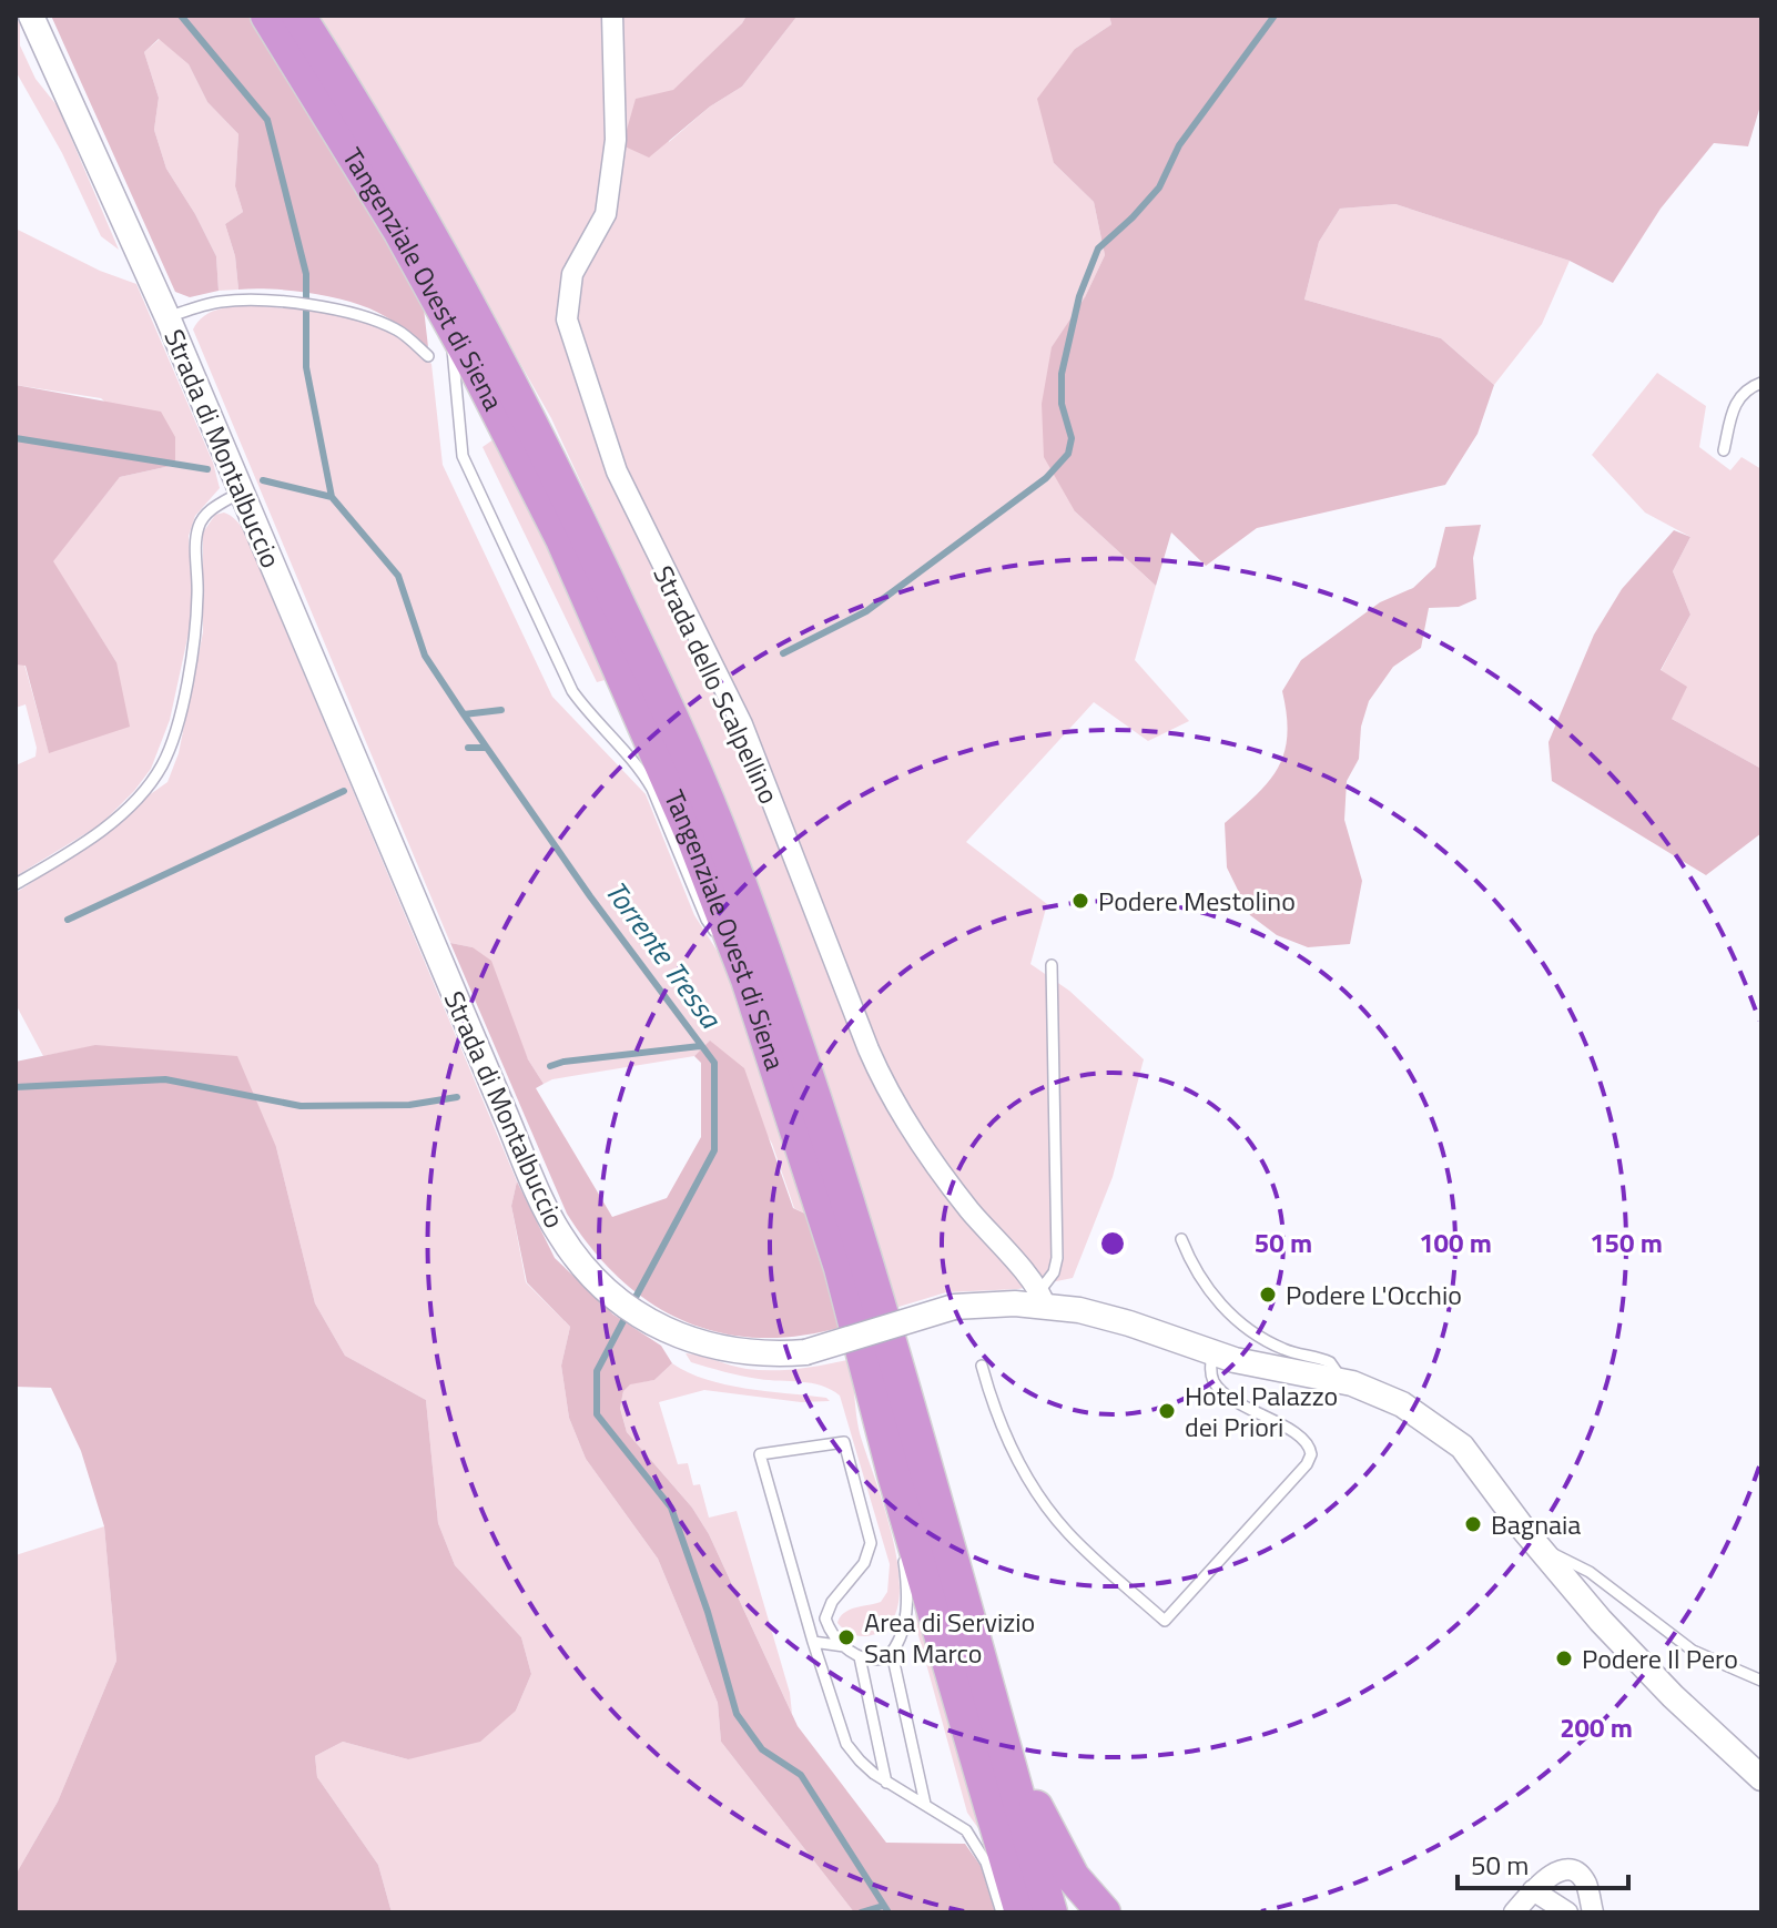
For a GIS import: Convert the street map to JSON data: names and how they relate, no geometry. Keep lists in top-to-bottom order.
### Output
{
  "streets": {
    "highway": ["Tangenziale Ovest di Siena"],
    "street": ["Strada di Montalbuccio", "Strada dello Scalpellino"]
  },
  "crossings": [
    ["Strada di Montalbuccio", "Strada dello Scalpellino"]
  ],
  "water": ["Torrente Tressa"],
  "places": [
    "Podere Mestolino",
    "Podere L'Occhio",
    "Hotel Palazzo dei Priori",
    "Bagnaia",
    "Area di Servizio San Marco",
    "Podere Il Pero"
  ],
  "scale_bar": "50 m",
  "rings": [
    "50 m",
    "100 m",
    "150 m",
    "200 m"
  ]
}
